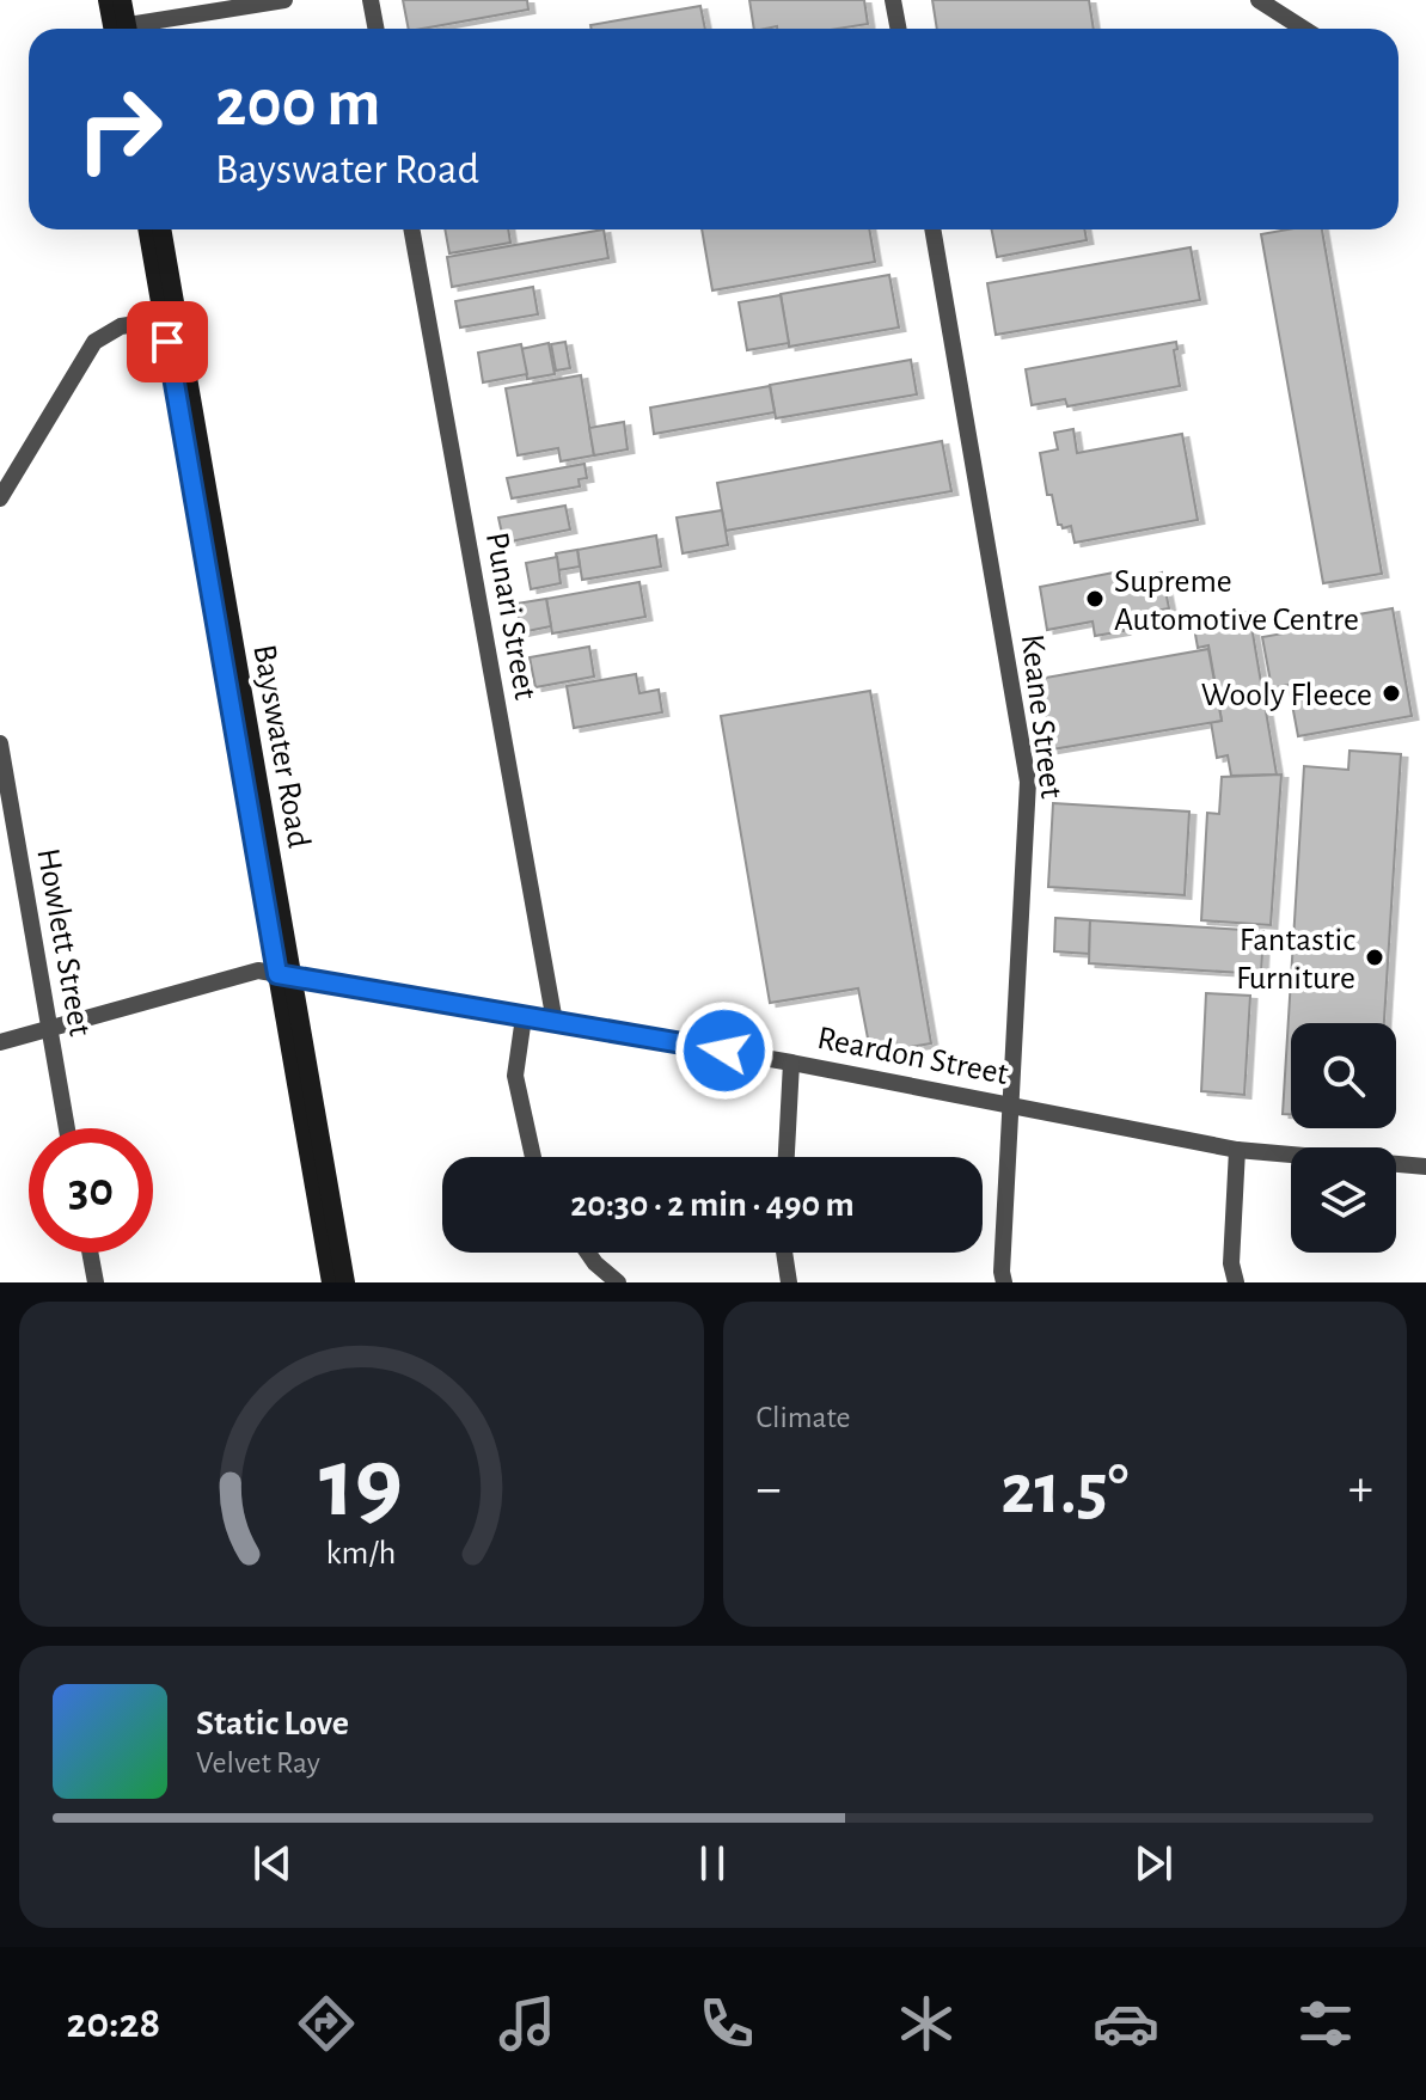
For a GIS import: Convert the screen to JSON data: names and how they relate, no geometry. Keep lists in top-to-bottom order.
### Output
{
  "streets": {
    "main road": ["Bayswater Road"],
    "street": [
      "Punari Street",
      "Keane Street",
      "Howlett Street",
      "Reardon Street"
    ]
  },
  "crossings": [
    ["Punari Street", "Reardon Street"],
    ["Keane Street", "Reardon Street"],
    ["Bayswater Road", "Reardon Street"],
    ["Howlett Street", "Reardon Street"]
  ],
  "places": ["Supreme Automotive Centre", "Wooly Fleece", "Fantastic Furniture"],
  "page": {
    "turn": ["200 m", "Bayswater Road"],
    "limit": "30",
    "trip": "20:30 · 2 min · 490 m",
    "tile": "Climate",
    "heat": ["−", "21.5°", "+"],
    "song": ["Static Love", "Velvet Ray"],
    "tabs": "20:28",
    "gauge": ["19", "km/h"]
  }
}
